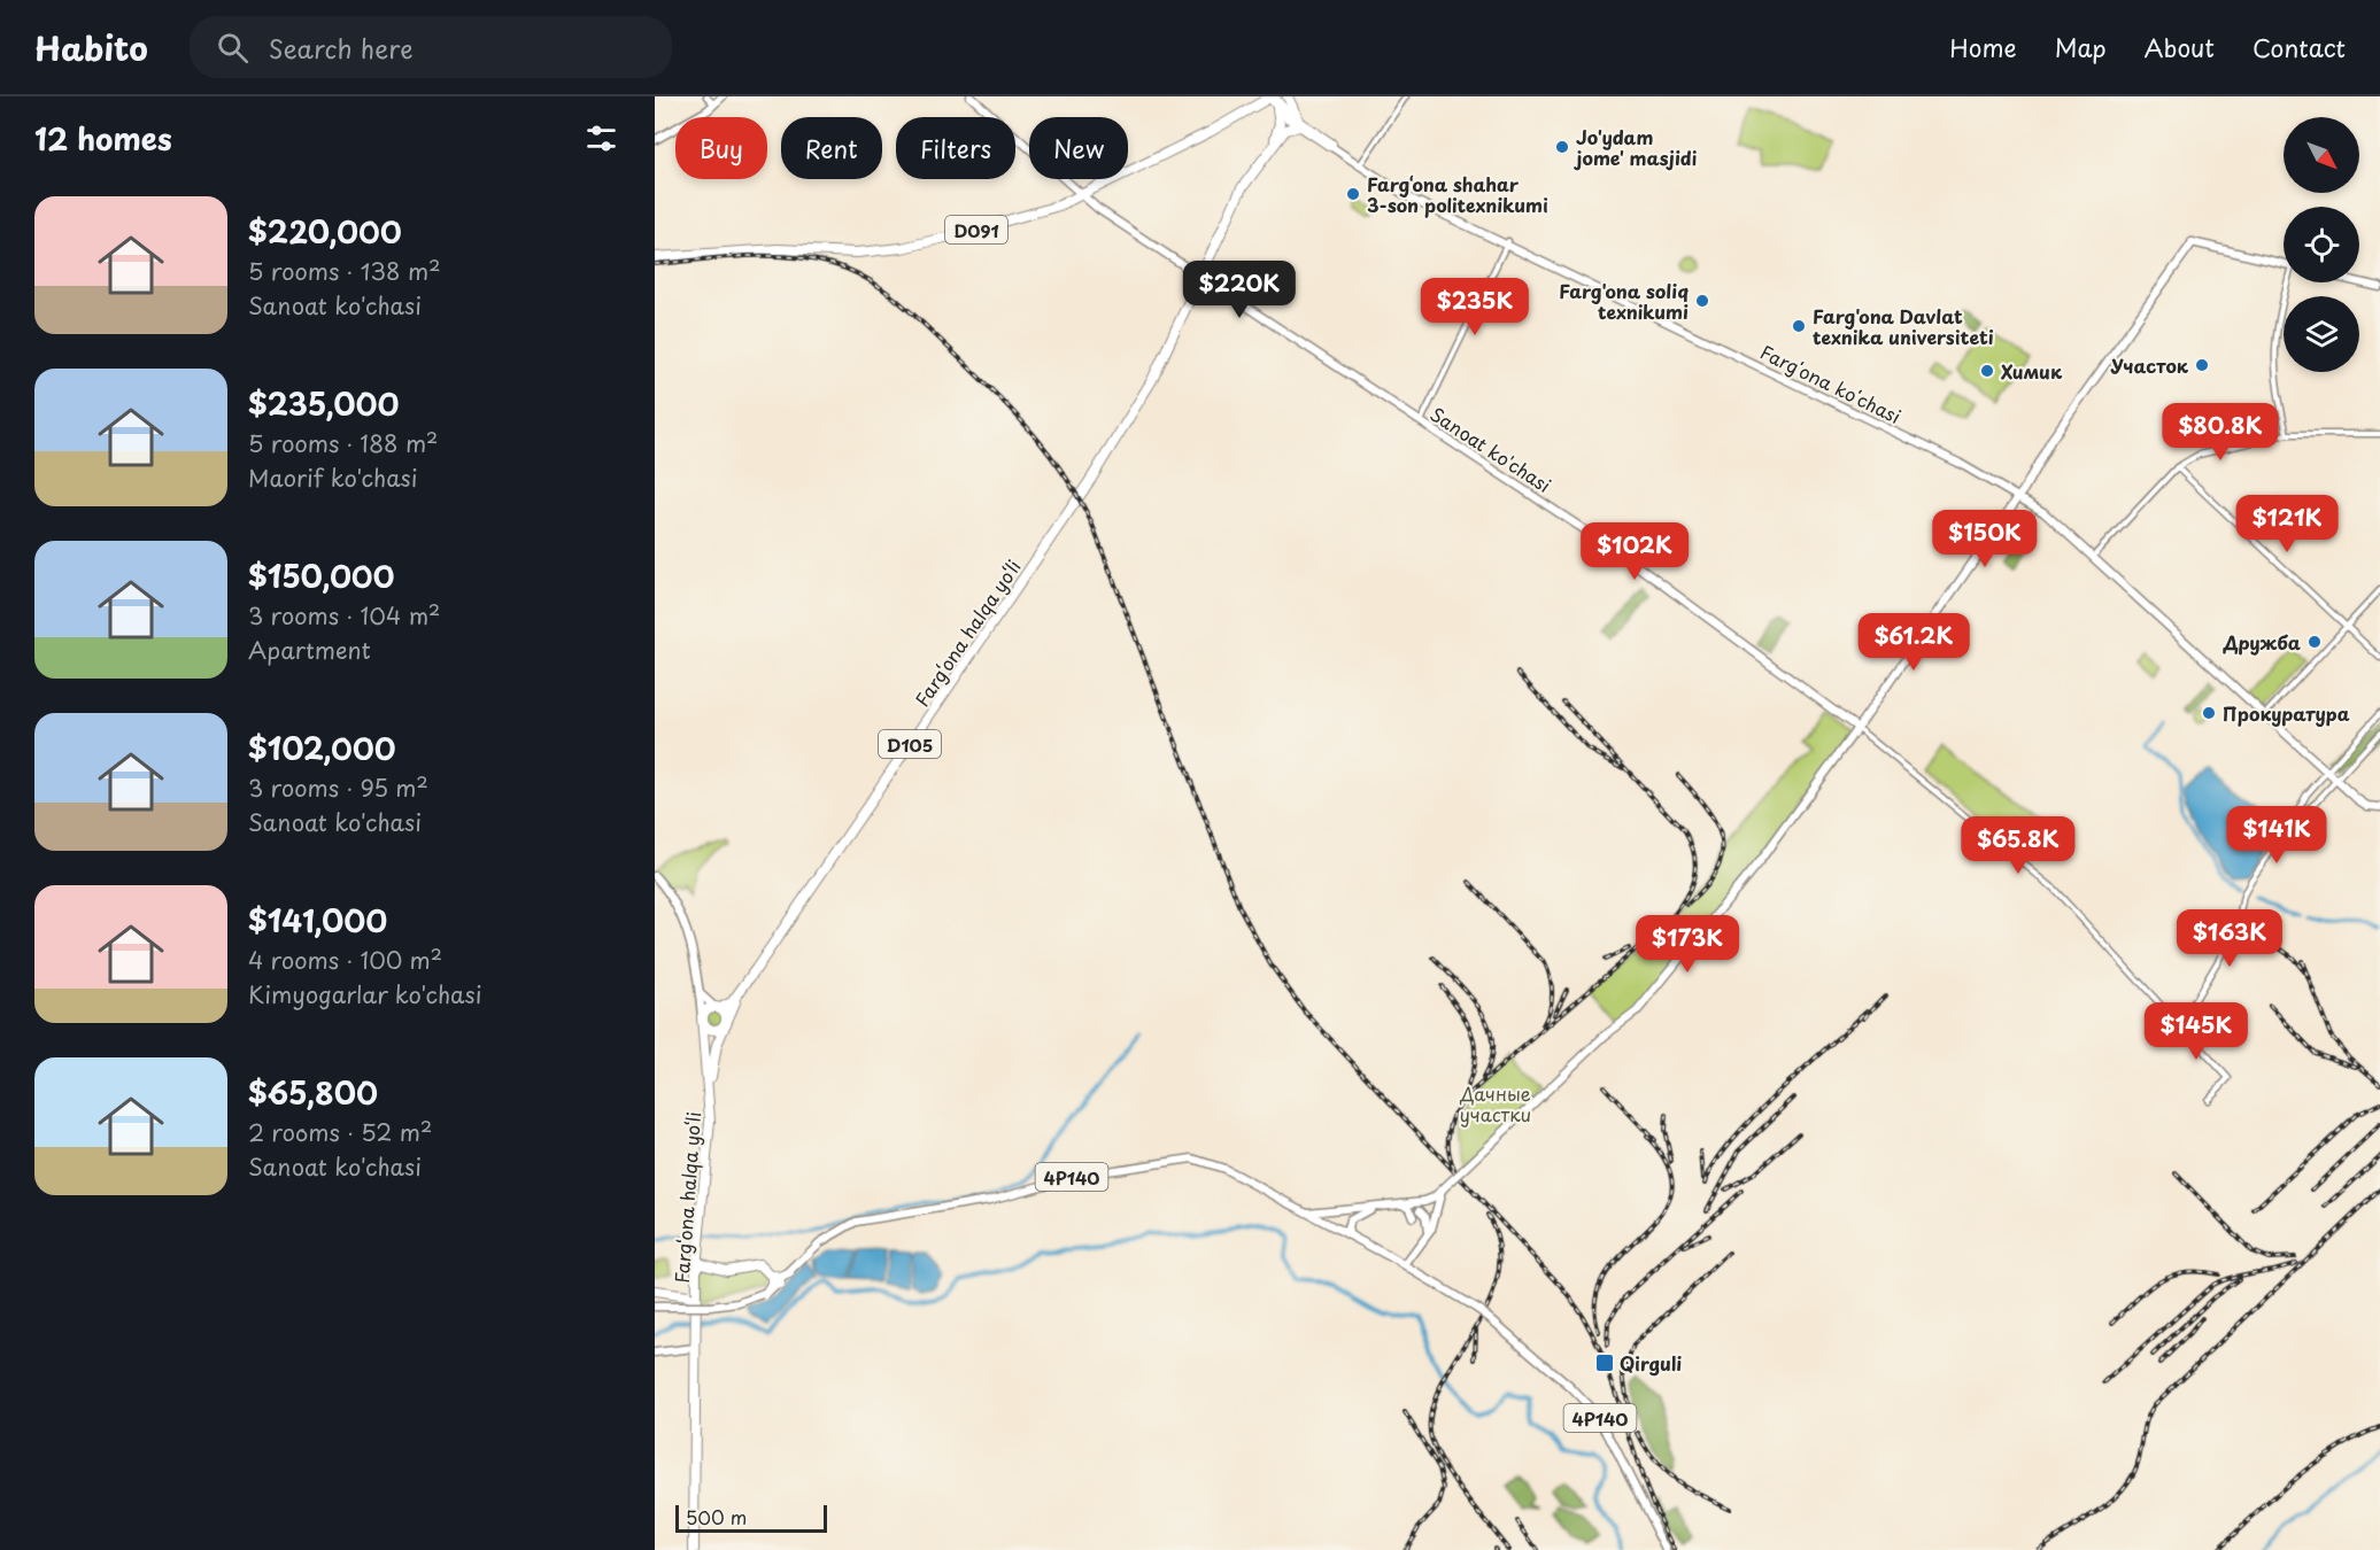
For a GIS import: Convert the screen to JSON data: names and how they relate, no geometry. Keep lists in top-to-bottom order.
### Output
{
  "streets": {
    "highway": [
      "D091",
      "Fargʻona koʻchasi",
      "Farg‘ona halqa yo‘li",
      "D105"
    ],
    "main road": ["Sanoat ko'chasi", "4P140"]
  },
  "crossings": [
    ["D091", "Fargʻona koʻchasi"],
    ["D091", "Sanoat ko'chasi"],
    ["Fargʻona koʻchasi", "D105"],
    ["Sanoat ko'chasi", "Farg‘ona halqa yo‘li"],
    ["Farg‘ona halqa yo‘li", "D105"]
  ],
  "parks": ["Дачные участки"],
  "places": {
    "other": [
      "Jo'ydam jome' masjidi",
      "Farg‘ona shahar 3-son politexnikumi",
      "Farg'ona soliq texnikumi",
      "Farg'ona Davlat texnika universiteti",
      "Участок",
      "Химик",
      "Дружба",
      "Прокуратура"
    ],
    "transit": ["Qirguli"]
  },
  "scale_bar": "500 m",
  "north": "bottom right",
  "page": {
    "header": "Habito",
    "search": "Search here",
    "nav": [
      "Home",
      "Map",
      "About",
      "Contact"
    ],
    "heading": "12 homes",
    "chip": [
      "Buy",
      "Rent",
      "Filters",
      "New"
    ],
    "list": [
      {
        "name": "$220,000",
        "note": "5 rooms · 138 m² · Sanoat ko'chasi"
      },
      {
        "name": "$235,000",
        "note": "5 rooms · 188 m² · Maorif ko'chasi"
      },
      {
        "name": "$150,000",
        "note": "3 rooms · 104 m² · Apartment"
      },
      {
        "name": "$102,000",
        "note": "3 rooms · 95 m² · Sanoat ko'chasi"
      },
      {
        "name": "$141,000",
        "note": "4 rooms · 100 m² · Kimyogarlar ko'chasi"
      },
      {
        "name": "$65,800",
        "note": "2 rooms · 52 m² · Sanoat ko'chasi"
      }
    ],
    "price": [
      "$220K",
      "$235K",
      "$80.8K",
      "$121K",
      "$150K",
      "$102K",
      "$61.2K",
      "$141K",
      "$65.8K",
      "$163K",
      "$173K",
      "$145K"
    ],
    "scale": "500 m"
  }
}
